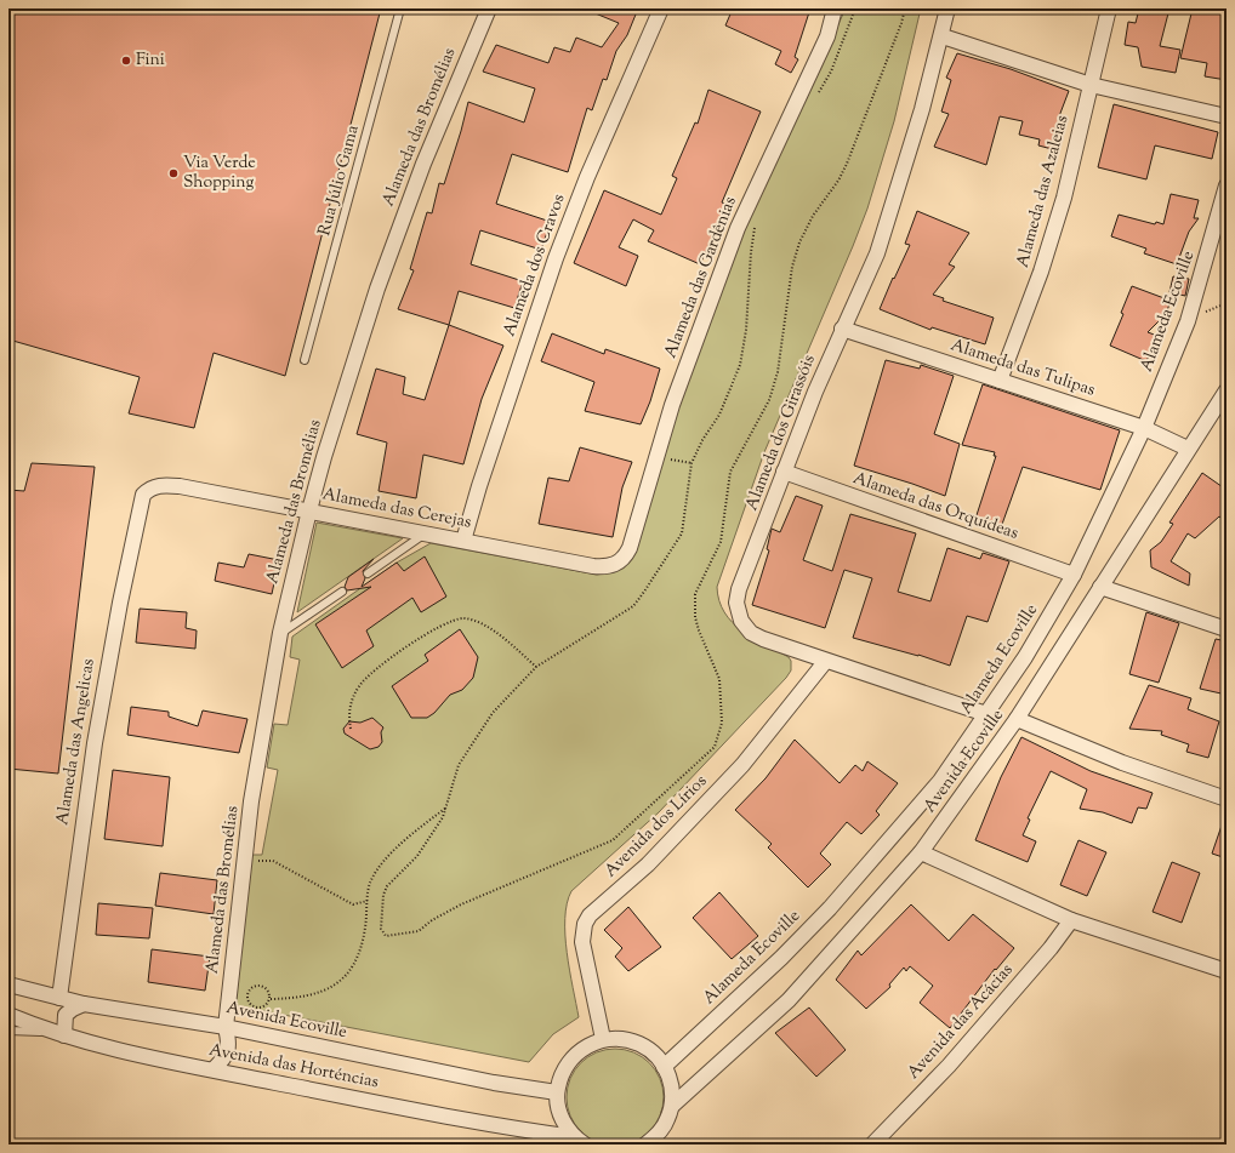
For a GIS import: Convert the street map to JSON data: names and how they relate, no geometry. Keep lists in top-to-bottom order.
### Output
{
  "streets": {
    "street": [
      "Alameda das Bromélias",
      "Alameda das Azaleias",
      "Alameda dos Cravos",
      "Alameda das Gardênias",
      "Alameda Ecoville",
      "Alameda das Tulipas",
      "Alameda dos Girassóis",
      "Alameda das Orquídeas",
      "Alameda das Cerejas",
      "Alameda das Angelicas",
      "Avenida Ecoville",
      "Avenida dos Lírios",
      "Avenida das Acácias",
      "Avenida das Horténcias"
    ],
    "lane": ["Rua Júlio Gama"]
  },
  "crossings": [
    ["Alameda das Bromélias", "Alameda das Cerejas"],
    ["Alameda das Bromélias", "Avenida Ecoville"],
    ["Alameda das Bromélias", "Avenida das Horténcias"],
    ["Alameda das Azaleias", "Alameda das Tulipas"],
    ["Alameda dos Cravos", "Alameda das Cerejas"],
    ["Alameda das Gardênias", "Alameda das Cerejas"],
    ["Alameda Ecoville", "Alameda das Tulipas"],
    ["Alameda Ecoville", "Alameda dos Girassóis"],
    ["Alameda Ecoville", "Alameda das Orquídeas"],
    ["Alameda Ecoville", "Avenida das Horténcias"],
    ["Alameda das Tulipas", "Alameda dos Girassóis"],
    ["Alameda das Tulipas", "Avenida Ecoville"],
    ["Alameda dos Girassóis", "Alameda das Orquídeas"],
    ["Alameda dos Girassóis", "Avenida dos Lírios"],
    ["Alameda das Cerejas", "Alameda das Angelicas"],
    ["Alameda das Angelicas", "Avenida Ecoville"],
    ["Avenida Ecoville", "Avenida das Horténcias"],
    ["Avenida dos Lírios", "Avenida das Horténcias"]
  ],
  "places": ["Fini", "Via Verde Shopping"]
}
